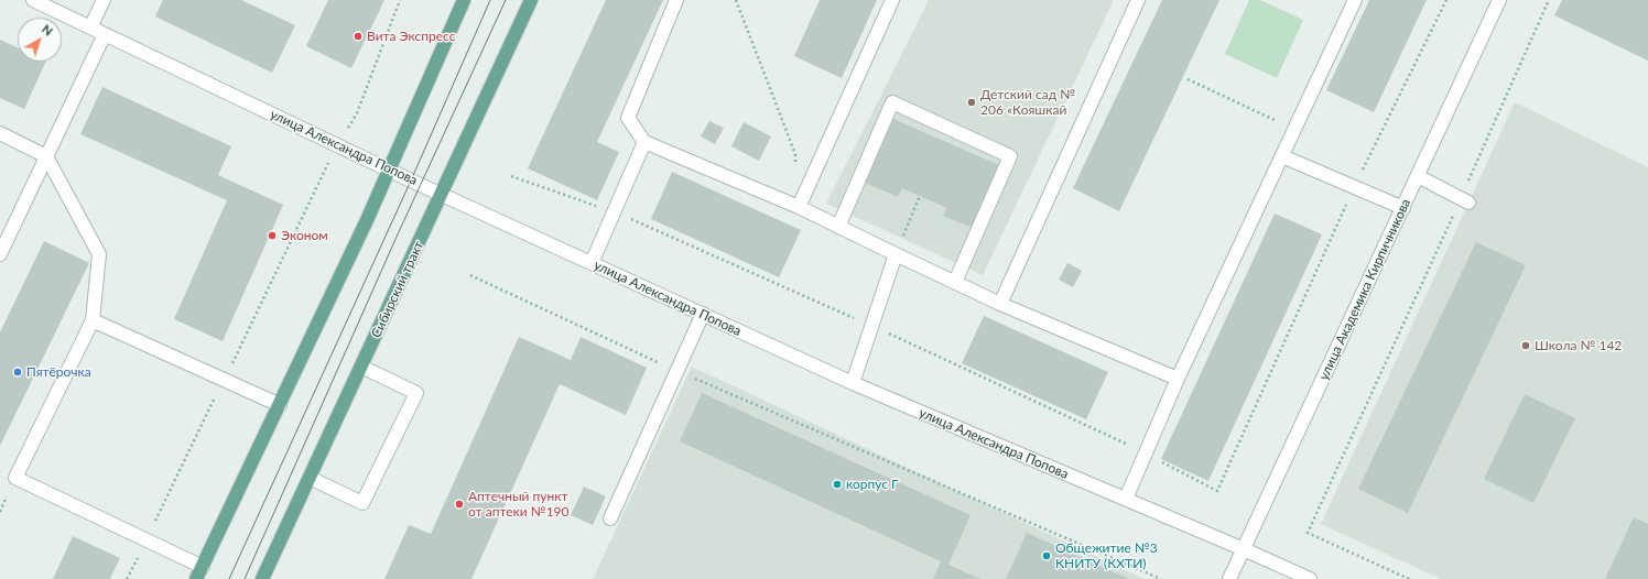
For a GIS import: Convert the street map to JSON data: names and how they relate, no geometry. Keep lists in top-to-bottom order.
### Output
{
  "streets": {
    "main road": ["Сибирский тракт"],
    "street": ["улица Александра Попова", "улица Академика Кирпичникова"]
  },
  "crossings": [
    ["улица Александра Попова", "Сибирский тракт"],
    ["улица Александра Попова", "улица Академика Кирпичникова"]
  ],
  "places": [
    "Вита Экспресс",
    "Детский сад № 206 «Кояшкай",
    "Эконом",
    "Школа № 142",
    "Пятёрочка",
    "корпус Г",
    "Аптечный пункт от аптеки №190",
    "Общежитие №3 КНИТУ (КХТИ)"
  ],
  "north": "top right"
}
